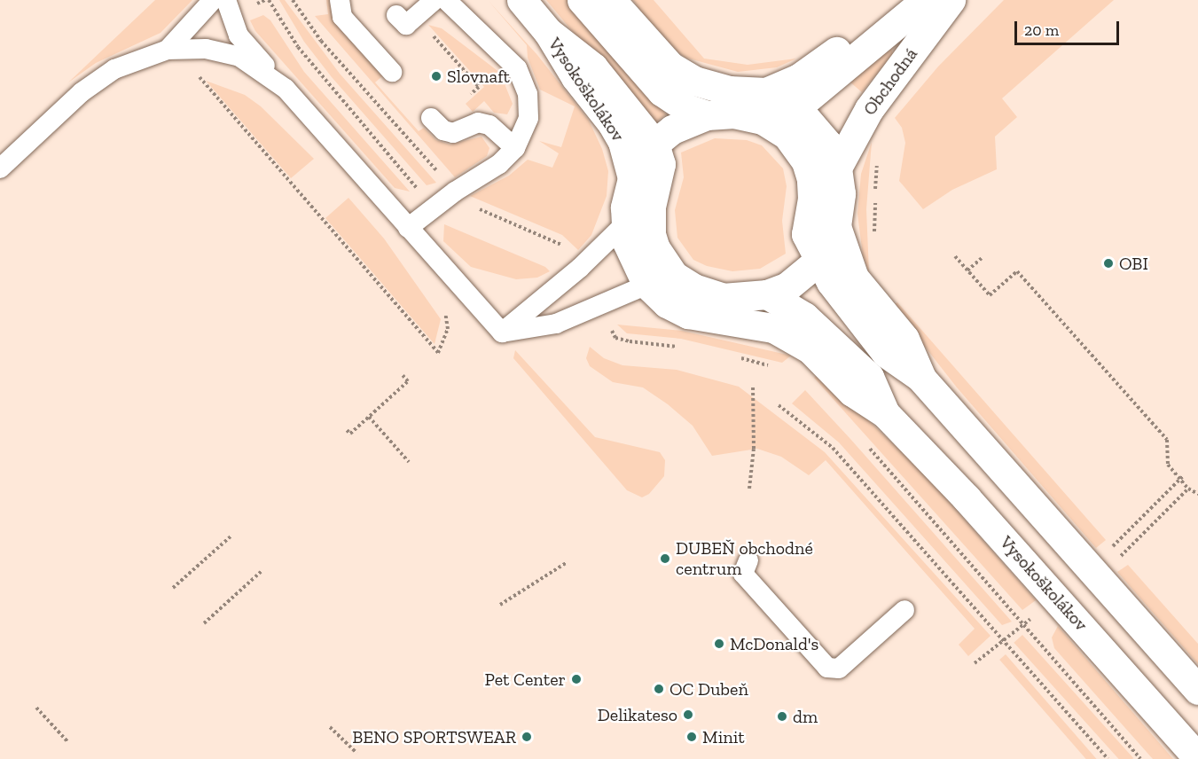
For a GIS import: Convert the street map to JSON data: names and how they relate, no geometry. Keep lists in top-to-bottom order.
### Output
{
  "streets": {
    "street": ["Obchodná", "Vysokoškolákov"]
  },
  "crossings": [
    ["Obchodná", "Vysokoškolákov"]
  ],
  "places": [
    "Slovnaft",
    "OBI",
    "DUBEŇ obchodné centrum",
    "McDonald's",
    "Pet Center",
    "OC Dubeň",
    "Delikateso",
    "dm",
    "BENO SPORTSWEAR",
    "Minit"
  ],
  "scale_bar": "20 m"
}
